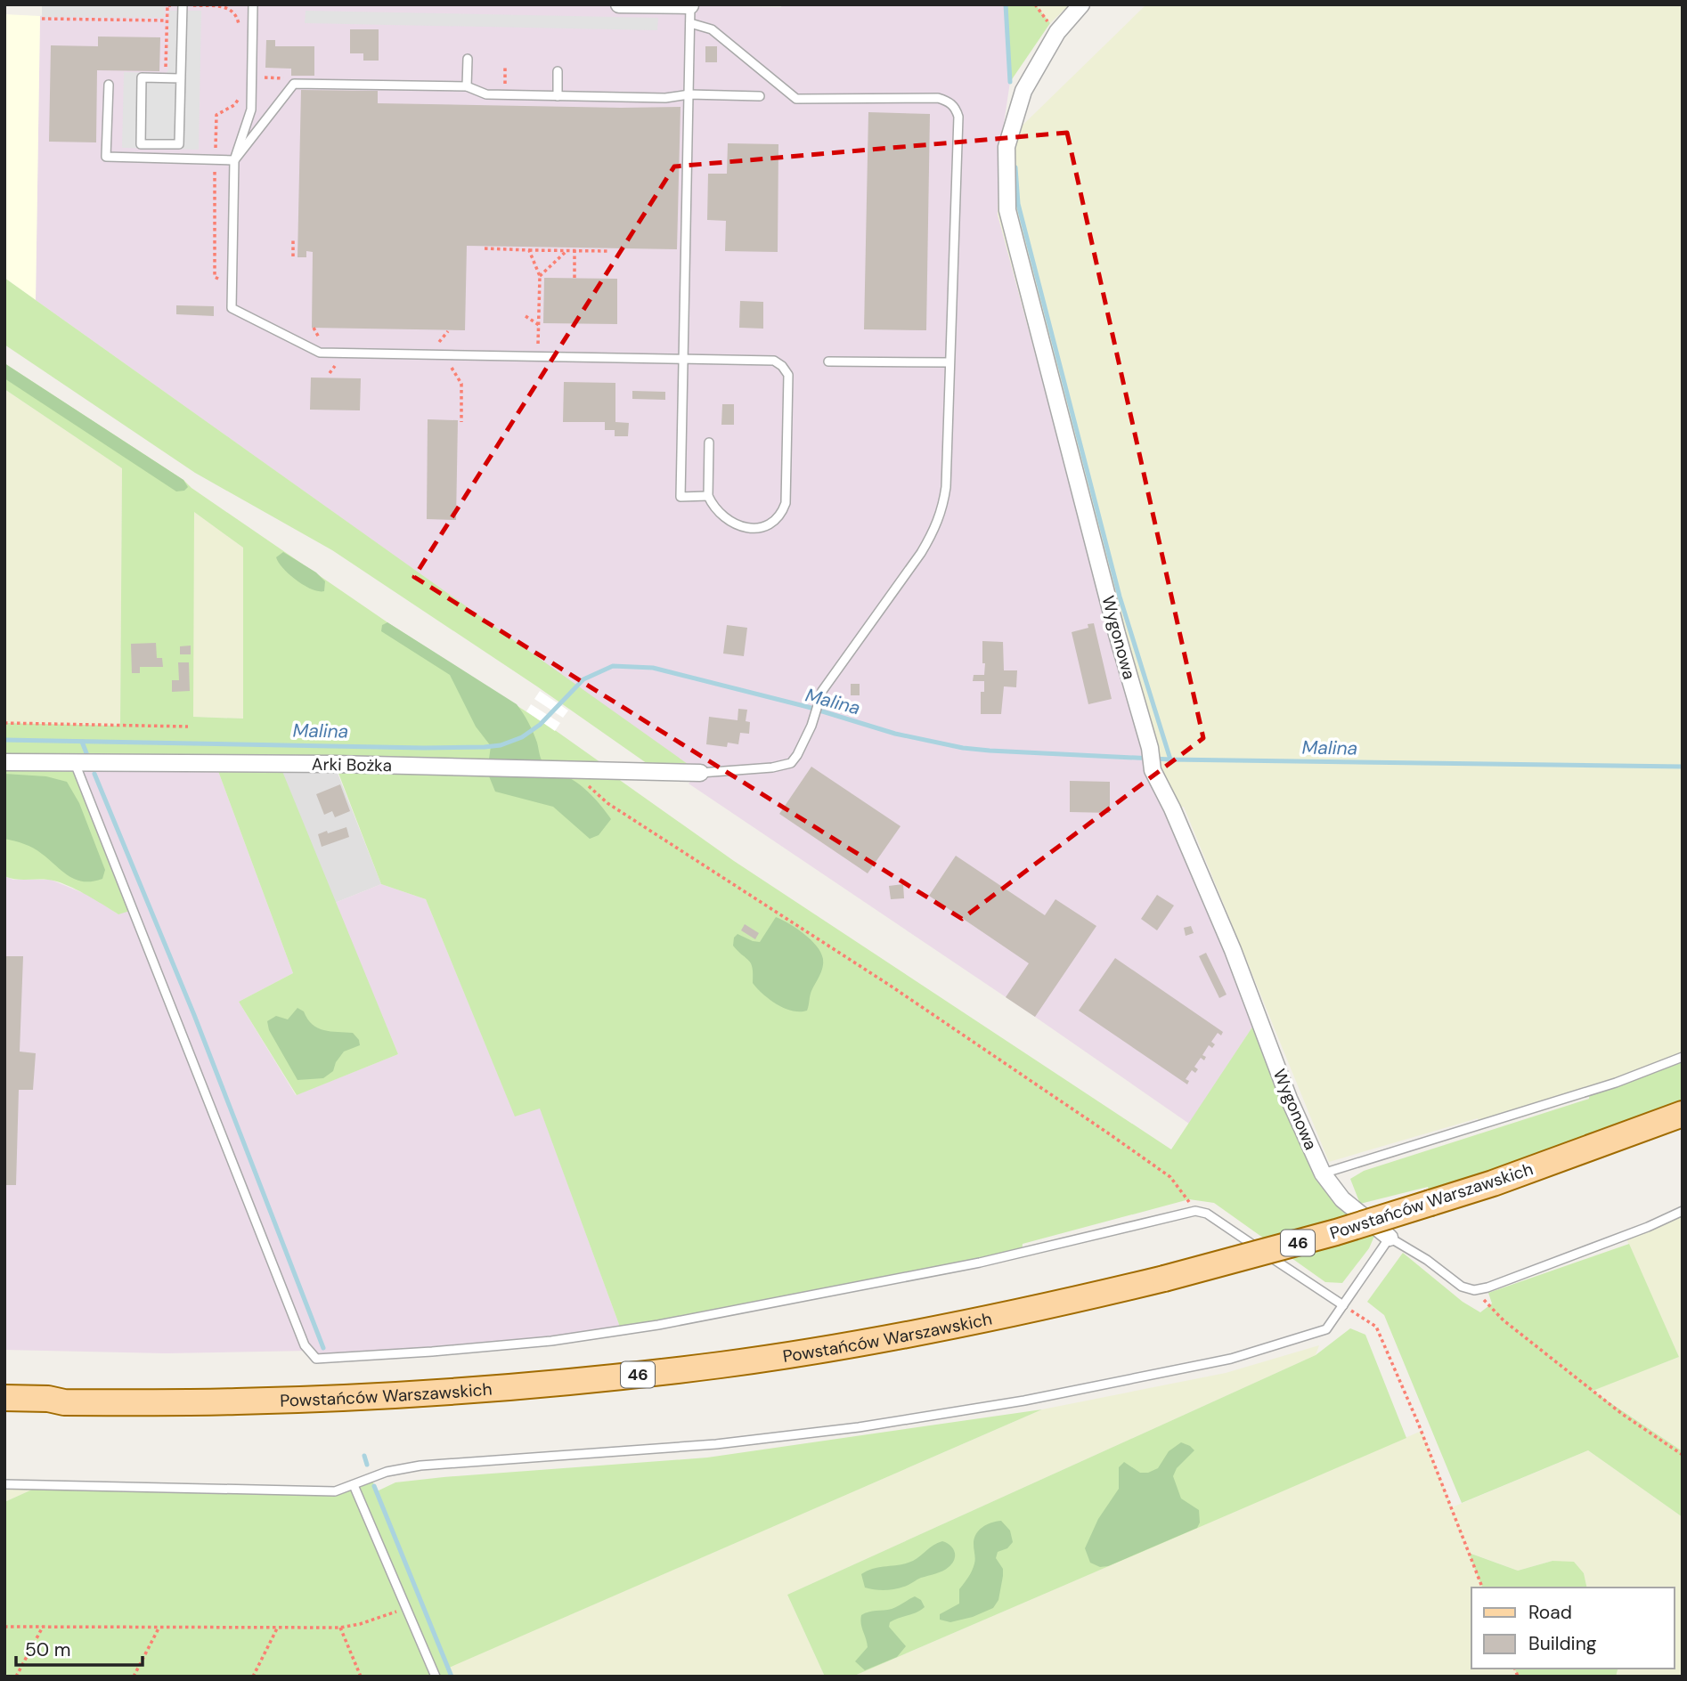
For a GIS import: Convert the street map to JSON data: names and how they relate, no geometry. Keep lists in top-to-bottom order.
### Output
{
  "streets": {
    "main road": ["Powstańców Warszawskich", "46"],
    "street": ["Wygonowa", "Arki Bożka"]
  },
  "water": ["Malina"],
  "legend": ["Road", "Building"],
  "scale_bar": "50 m"
}
